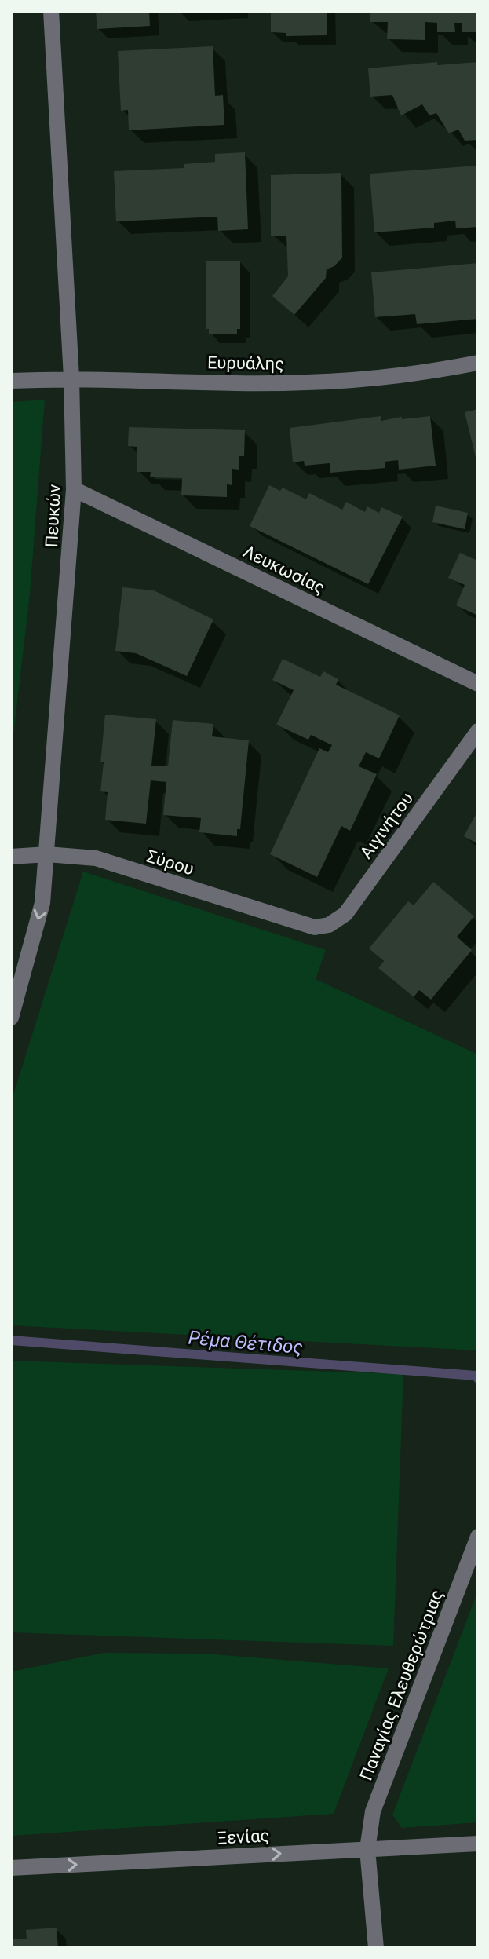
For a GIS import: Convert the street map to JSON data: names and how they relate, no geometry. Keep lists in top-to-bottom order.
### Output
{
  "streets": {
    "street": [
      "Ευρυάλης",
      "Πευκών",
      "Λευκωσίας",
      "Αιγινήτου",
      "Σύρου",
      "Παναγίας Ελευθερώτριας",
      "Ξενίας"
    ]
  },
  "crossings": [
    ["Ευρυάλης", "Πευκών"],
    ["Πευκών", "Λευκωσίας"],
    ["Πευκών", "Σύρου"],
    ["Αιγινήτου", "Σύρου"],
    ["Παναγίας Ελευθερώτριας", "Ξενίας"]
  ],
  "one_way": ["Ξενίας"],
  "water": ["Ρέμα Θέτιδος"]
}
